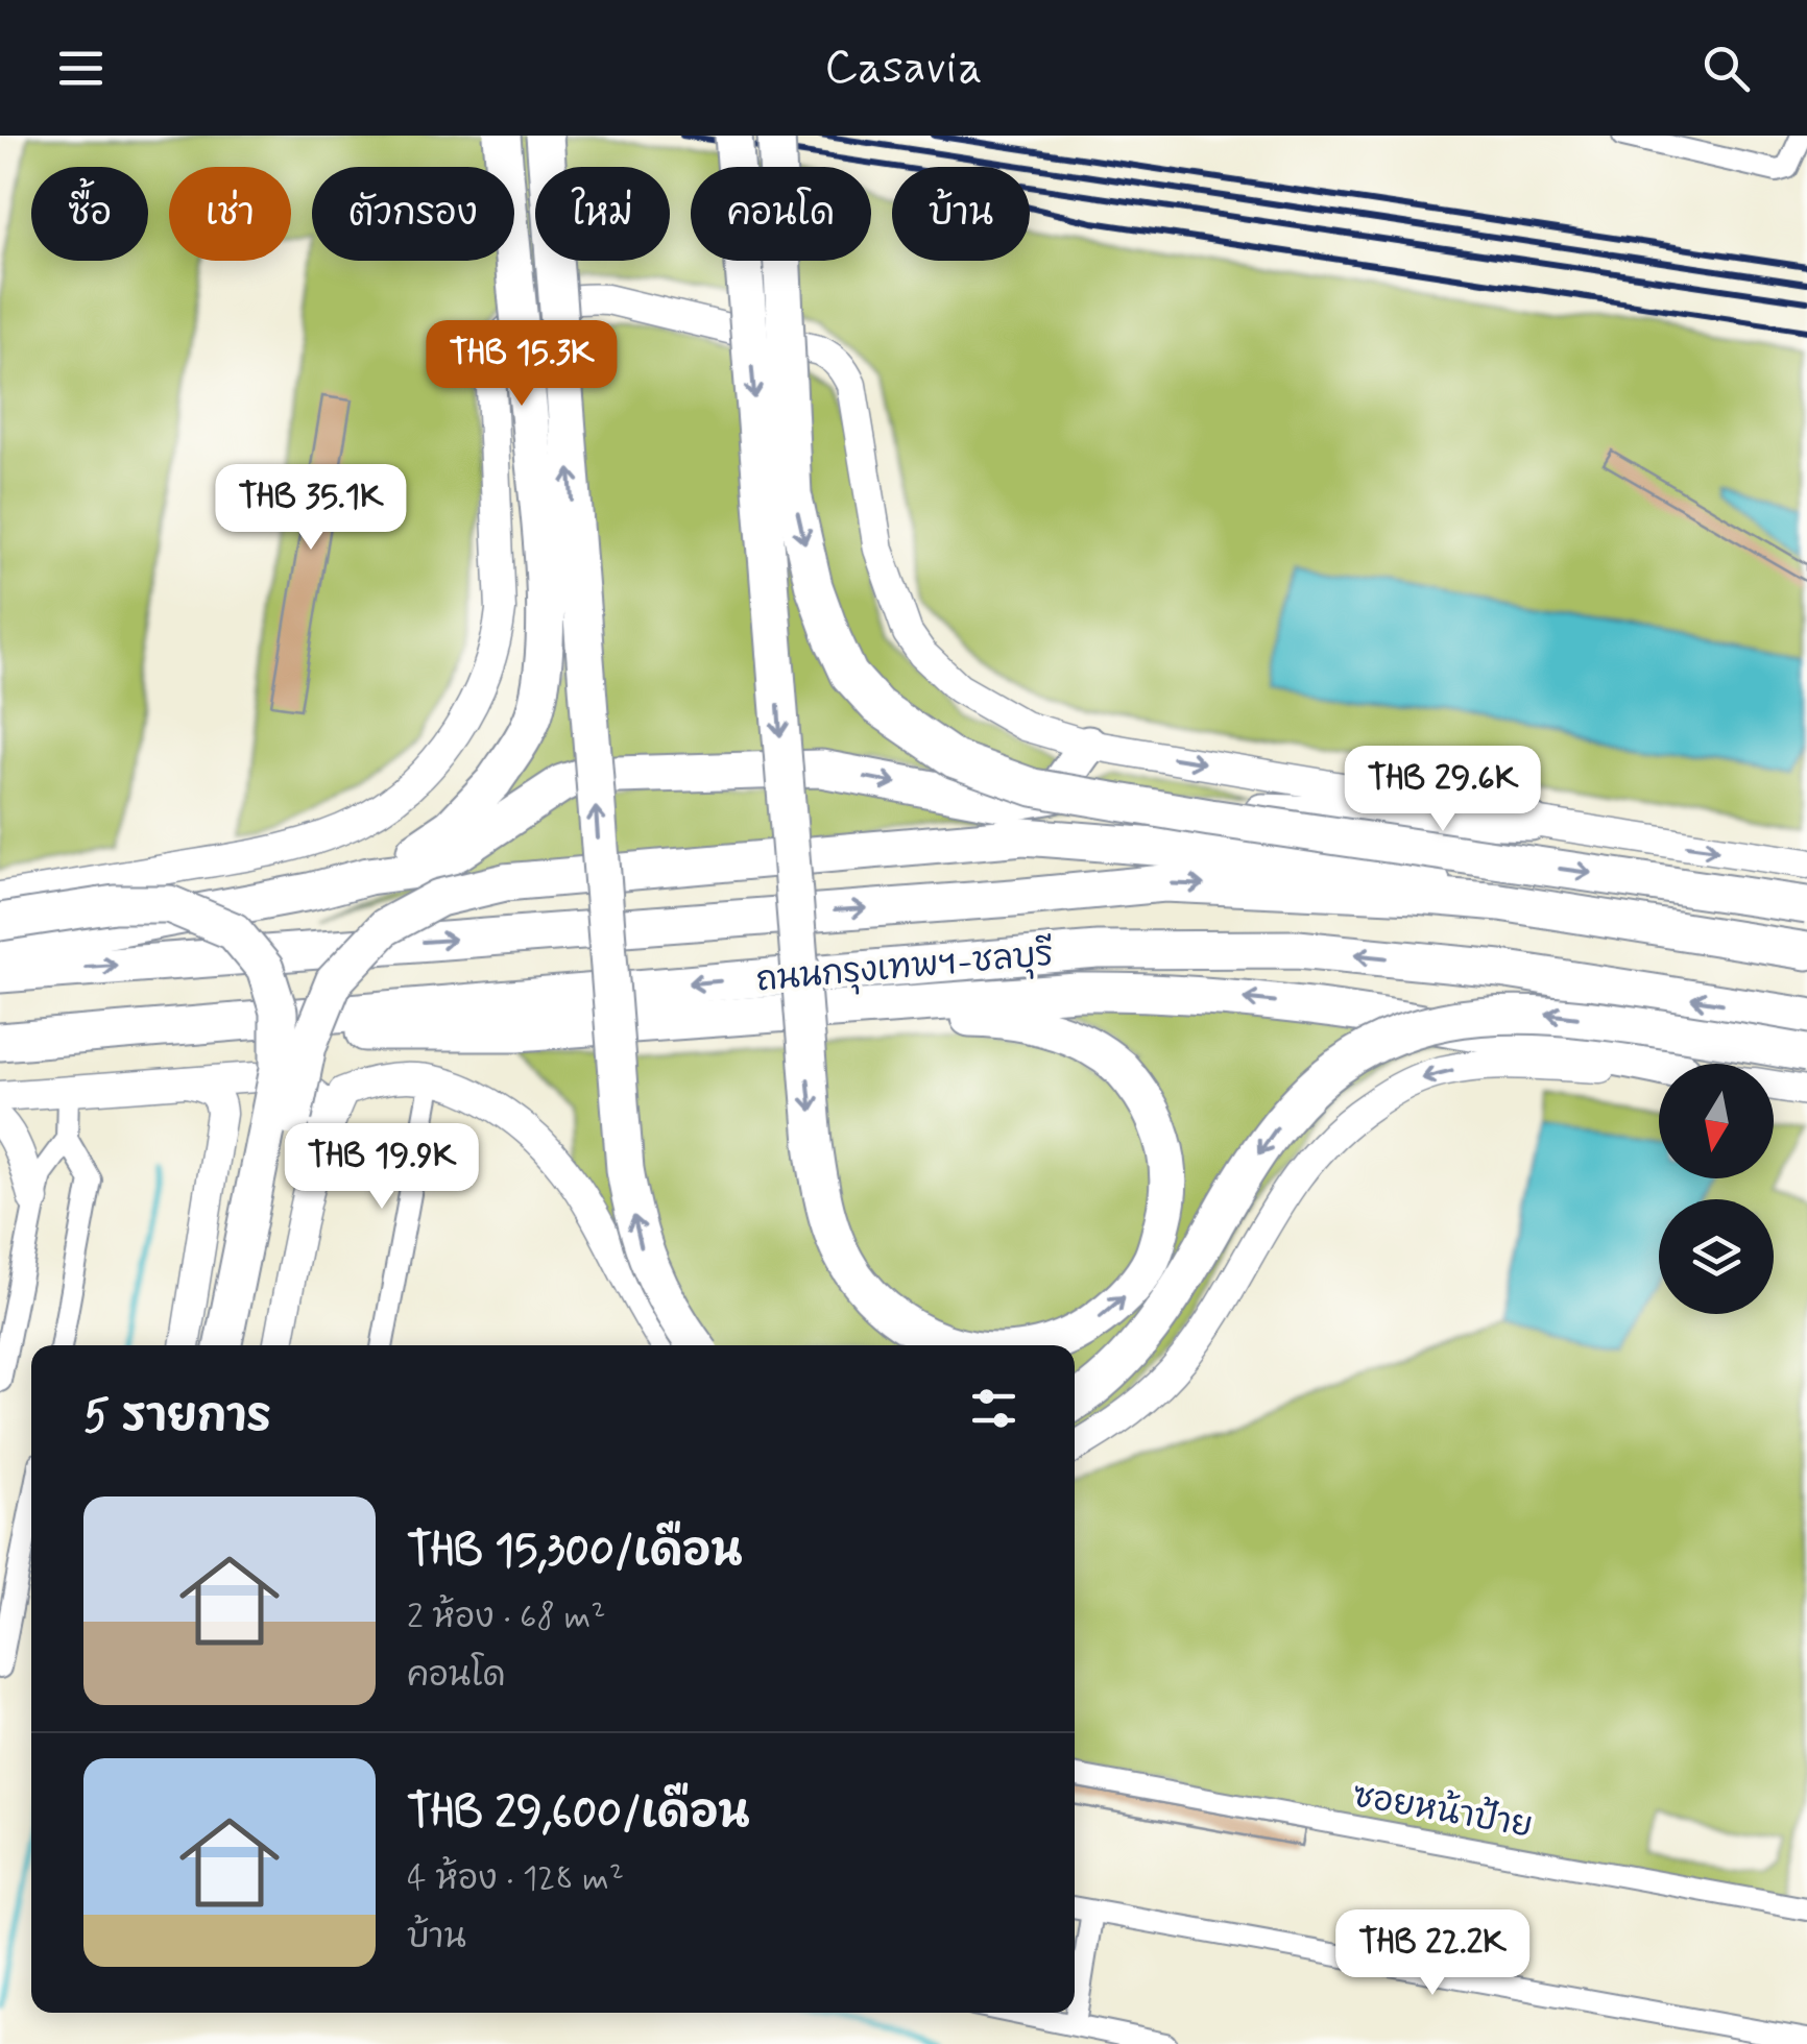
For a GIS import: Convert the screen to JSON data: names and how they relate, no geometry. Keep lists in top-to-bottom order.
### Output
{
  "streets": {
    "highway": ["ถนนกรุงเทพฯ-ชลบุรี"],
    "street": ["ซอยหน้าป้าย"]
  },
  "north": "bottom",
  "page": {
    "header": "Casavia",
    "chip": [
      "ซื้อ",
      "เช่า",
      "ตัวกรอง",
      "ใหม่",
      "คอนโด",
      "บ้าน"
    ],
    "price": [
      "THB 15.3K",
      "THB 35.1K",
      "THB 29.6K",
      "THB 19.9K",
      "THB 22.2K"
    ],
    "heading": "5 รายการ",
    "list": [
      {
        "name": "THB 15,300/เดือน",
        "note": "2 ห้อง · 68 m² · คอนโด"
      },
      {
        "name": "THB 29,600/เดือน",
        "note": "4 ห้อง · 128 m² · บ้าน"
      }
    ]
  }
}
